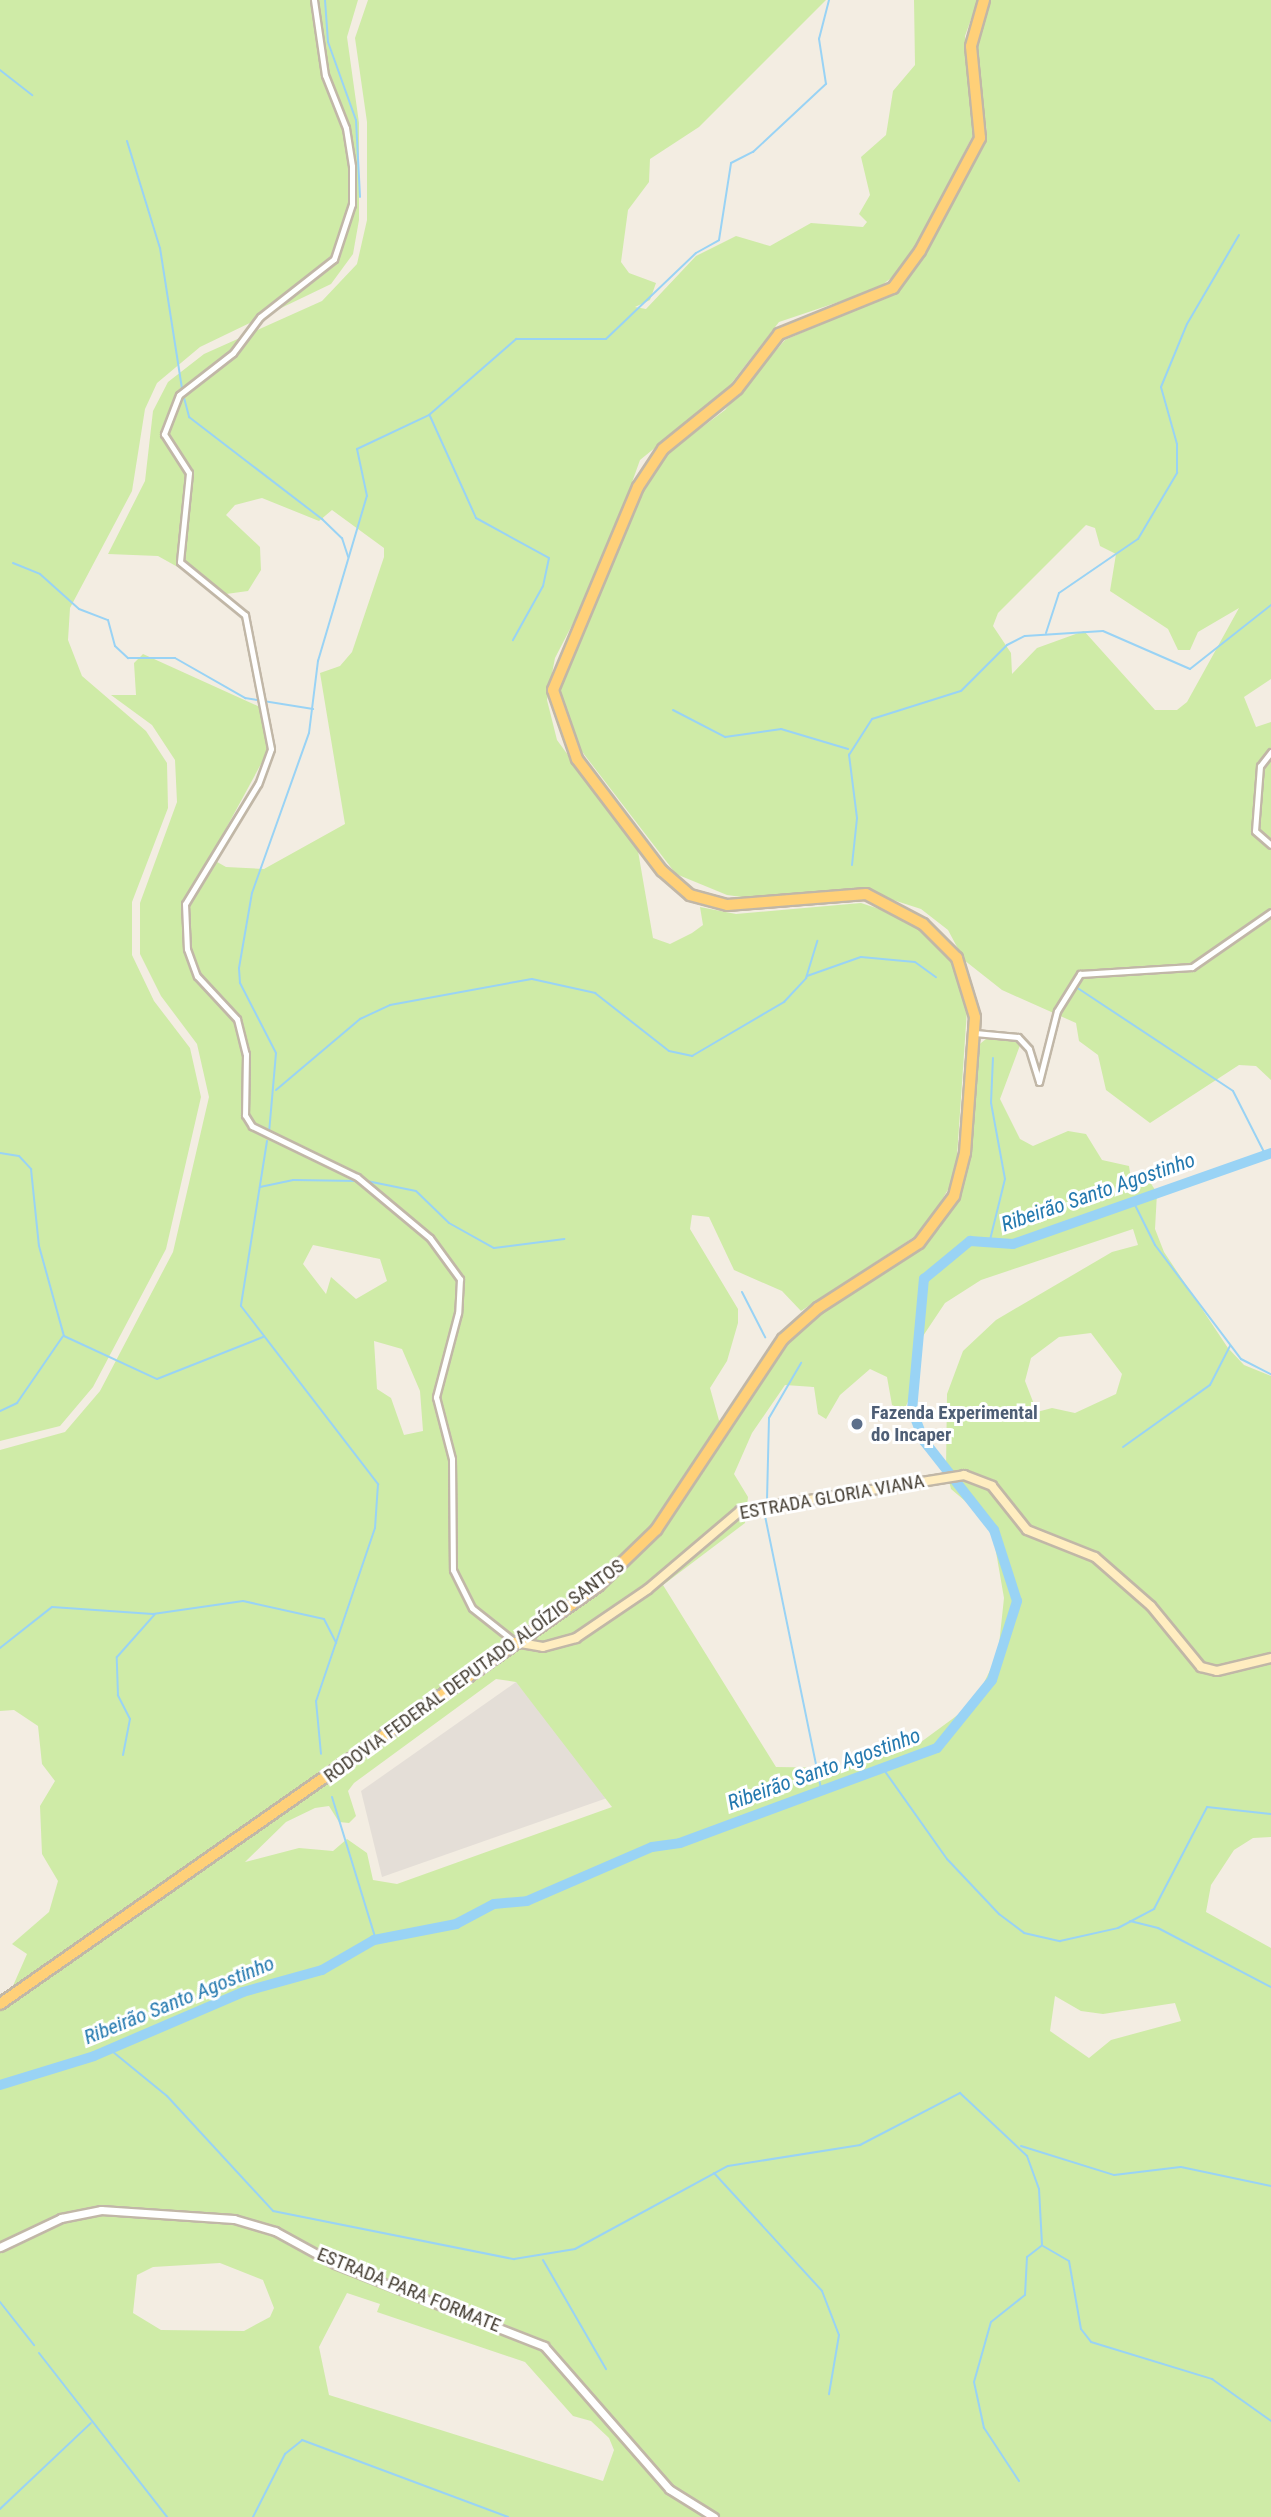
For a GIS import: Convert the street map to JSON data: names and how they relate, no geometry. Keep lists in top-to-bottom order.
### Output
{
  "streets": {
    "highway": ["RODOVIA FEDERAL DEPUTADO ALOÍZIO SANTOS"],
    "main road": ["ESTRADA GLORIA VIANA"],
    "street": ["ESTRADA PARA FORMATE"]
  },
  "crossings": [
    ["ESTRADA GLORIA VIANA", "RODOVIA FEDERAL DEPUTADO ALOÍZIO SANTOS"]
  ],
  "water": ["Ribeirão Santo Agostinho"],
  "places": ["Fazenda Experimental do Incaper"]
}
